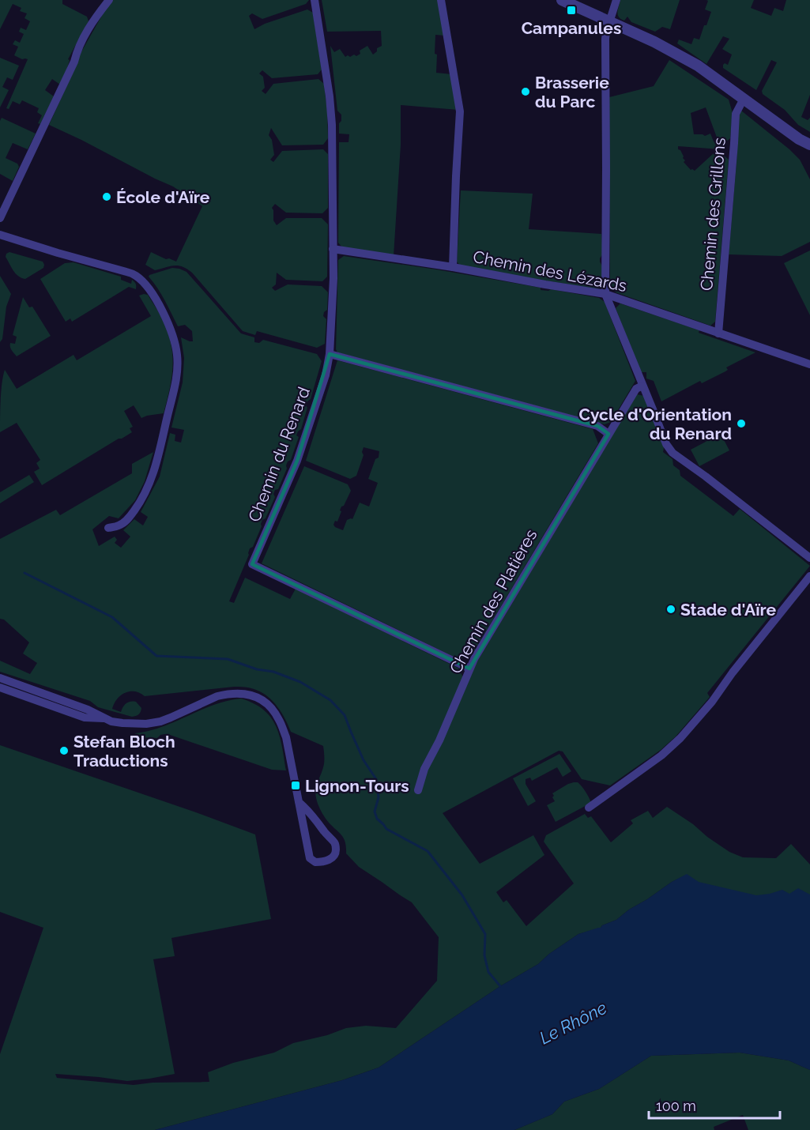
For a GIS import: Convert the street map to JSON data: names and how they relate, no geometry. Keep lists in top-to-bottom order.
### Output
{
  "streets": {
    "street": [
      "Chemin des Grillons",
      "Chemin des Lézards",
      "Chemin du Renard",
      "Chemin des Platières"
    ]
  },
  "crossings": [
    ["Chemin des Grillons", "Chemin des Lézards"],
    ["Chemin des Lézards", "Chemin du Renard"],
    ["Chemin du Renard", "Chemin des Platières"]
  ],
  "water": ["Le Rhône"],
  "places": {
    "transit": ["Campanules", "Lignon-Tours"],
    "other": [
      "Brasserie du Parc",
      "École d'Aïre",
      "Cycle d'Orientation du Renard",
      "Stade d'Aïre",
      "Stefan Bloch Traductions"
    ]
  },
  "scale_bar": "100 m"
}
